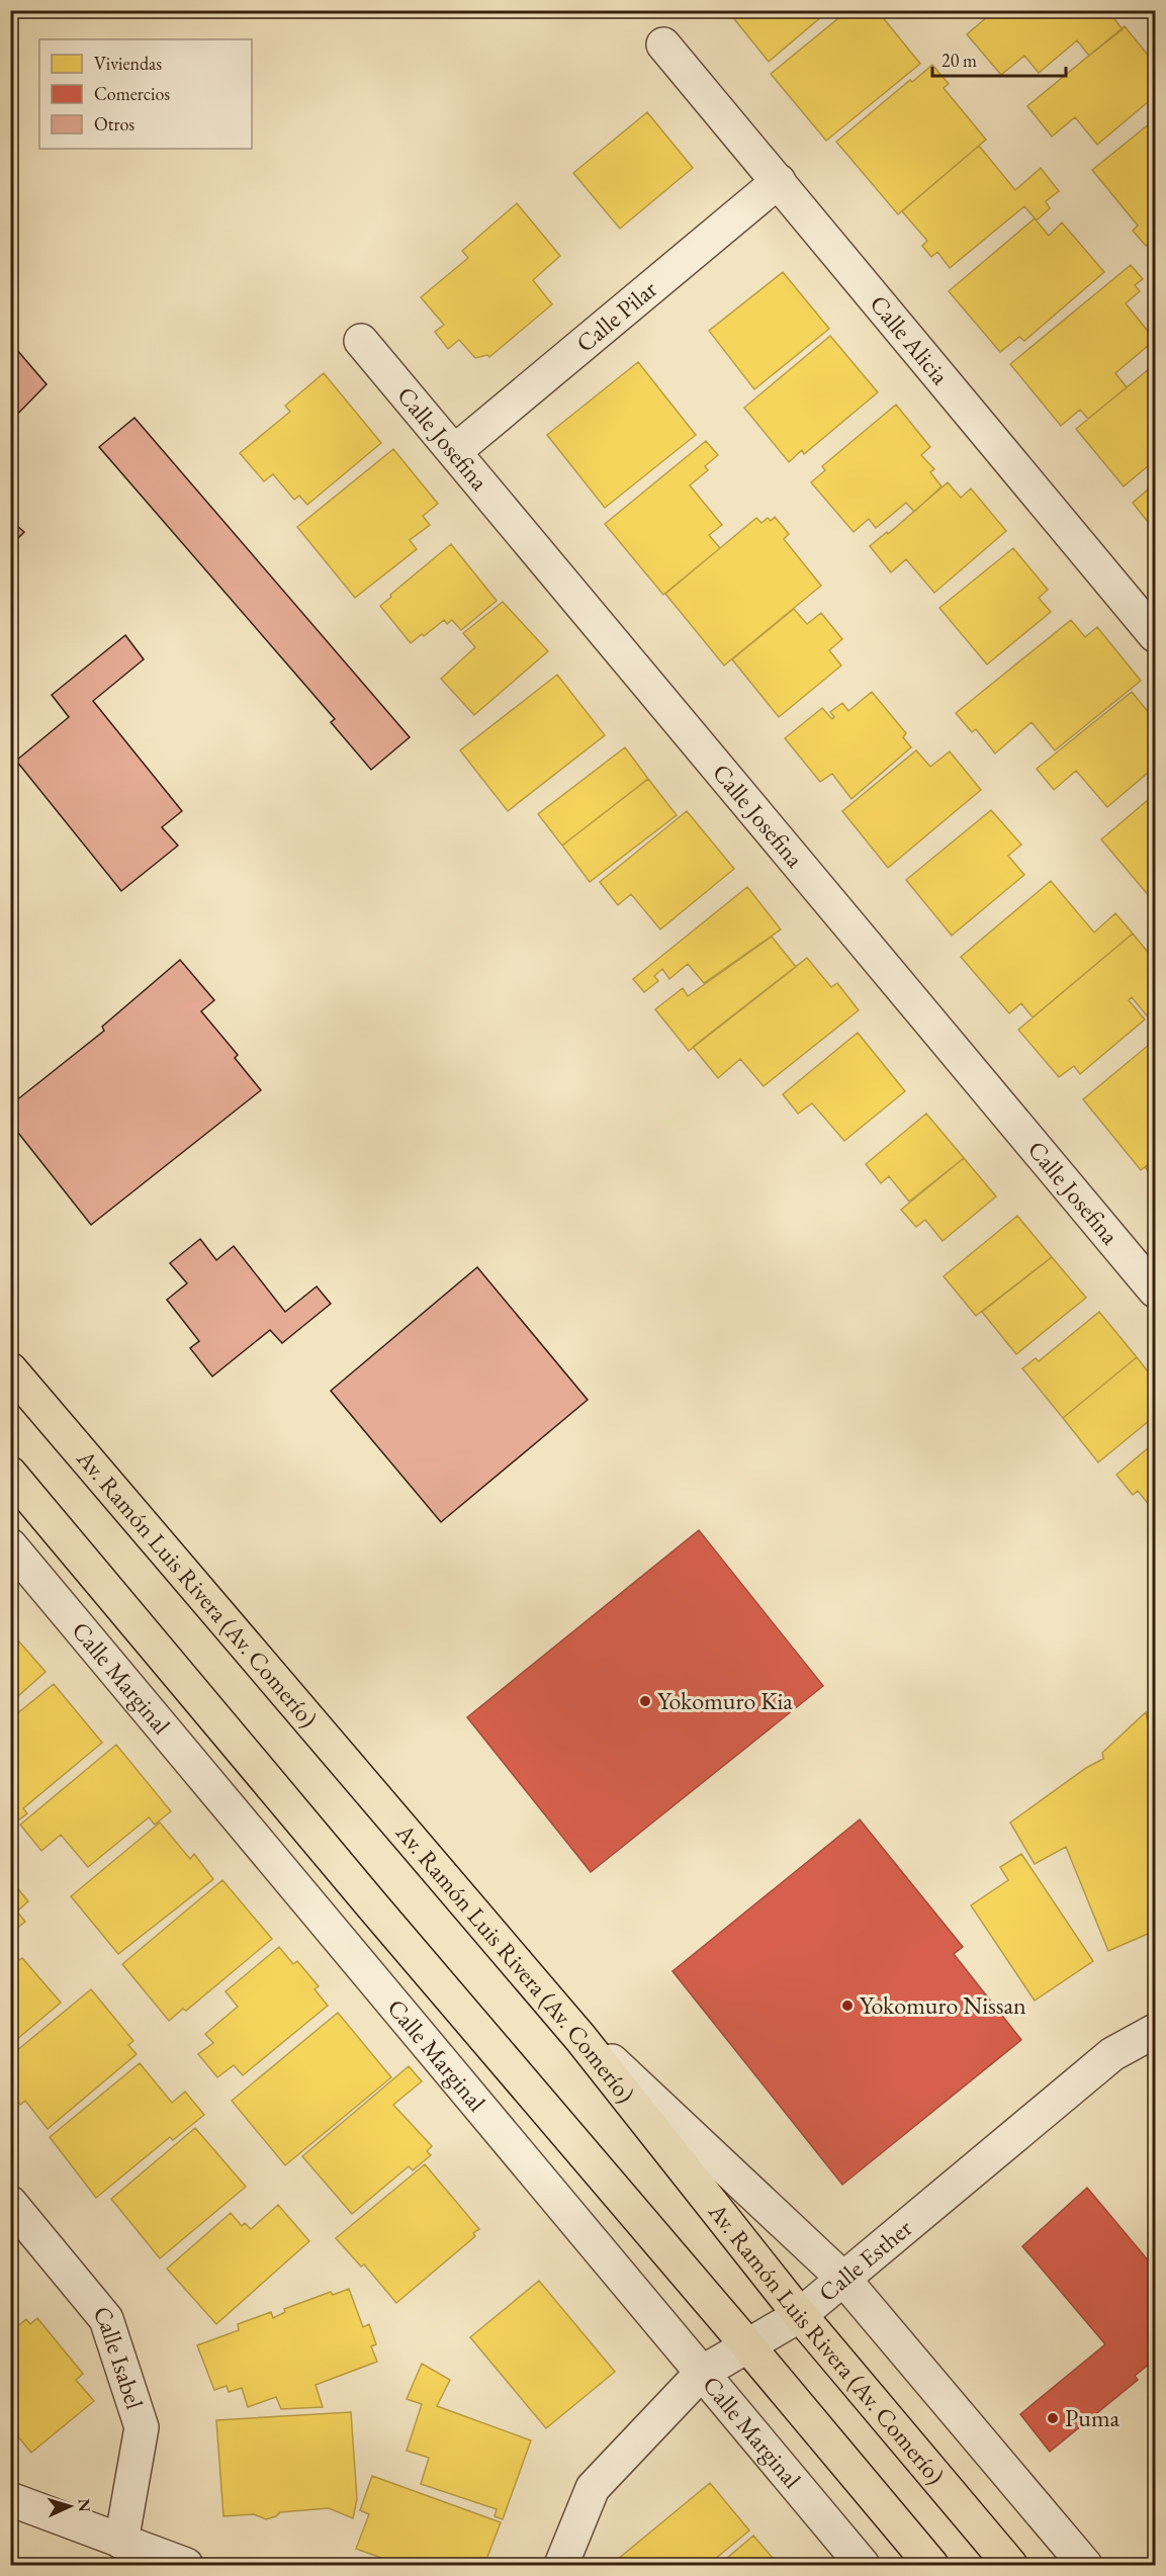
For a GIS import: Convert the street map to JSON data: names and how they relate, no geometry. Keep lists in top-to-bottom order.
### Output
{
  "streets": {
    "main road": ["Av. Ramón Luis Rivera (Av. Comerío)"],
    "street": [
      "Calle Pilar",
      "Calle Alicia",
      "Calle Josefina",
      "Calle Marginal",
      "Calle Esther",
      "Calle Isabel"
    ]
  },
  "crossings": [
    ["Calle Pilar", "Calle Alicia"],
    ["Calle Pilar", "Calle Josefina"],
    ["Av. Ramón Luis Rivera (Av. Comerío)", "Calle Esther"],
    ["Calle Marginal", "Calle Esther"]
  ],
  "places": ["Yokomuro Kia", "Yokomuro Nissan", "Puma"],
  "legend": ["Viviendas", "Comercios", "Otros"],
  "scale_bar": "20 m",
  "north": "right"
}
